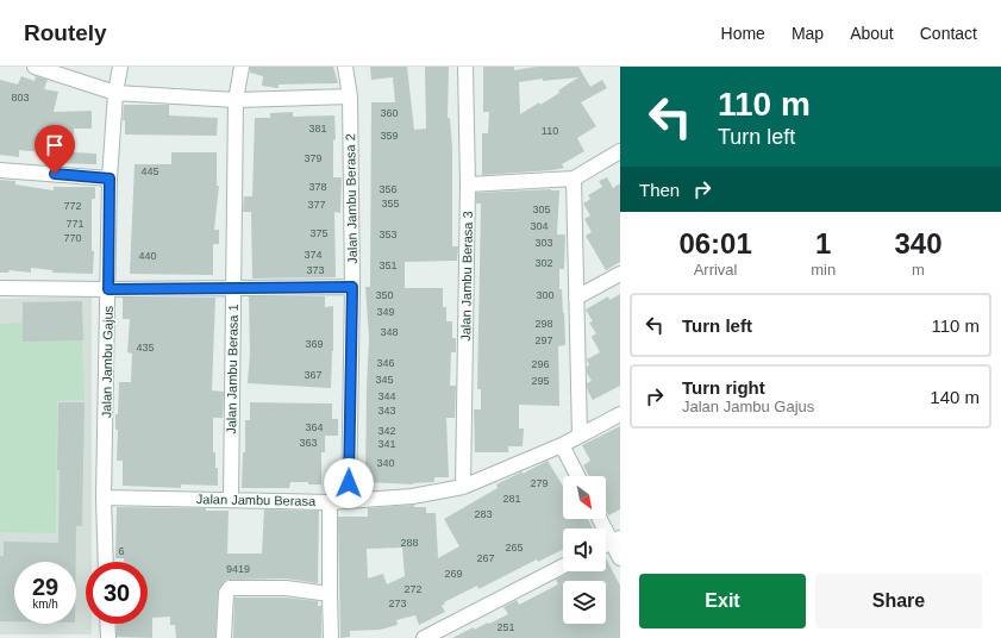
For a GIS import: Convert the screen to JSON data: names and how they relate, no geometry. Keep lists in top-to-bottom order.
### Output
{
  "streets": {
    "street": [
      "Jalan Jambu Berasa 2",
      "Jalan Jambu Berasa 3",
      "Jalan Jambu Gajus",
      "Jalan Jambu Berasa 1",
      "Jalan Jambu Berasa"
    ]
  },
  "crossings": [
    ["Jalan Jambu Berasa 2", "Jalan Jambu Berasa"],
    ["Jalan Jambu Berasa 3", "Jalan Jambu Berasa"],
    ["Jalan Jambu Gajus", "Jalan Jambu Berasa"],
    ["Jalan Jambu Berasa 1", "Jalan Jambu Berasa"]
  ],
  "house_numbers": [
    "803",
    "360",
    "381",
    "110",
    "359",
    "379",
    "445",
    "378",
    "356",
    "355",
    "377",
    "772",
    "305",
    "771",
    "304",
    "375",
    "353",
    "770",
    "303",
    "374",
    "440",
    "302",
    "351",
    "373",
    "350",
    "300",
    "349",
    "298",
    "348",
    "297",
    "369",
    "435",
    "346",
    "296",
    "367",
    "345",
    "295",
    "344",
    "343",
    "364",
    "342",
    "363",
    "341",
    "340",
    "279",
    "281",
    "283",
    "288",
    "265",
    "6",
    "267",
    "9419",
    "269",
    "272",
    "273",
    "251"
  ],
  "north": "bottom right",
  "page": {
    "header": "Routely",
    "nav": [
      "Home",
      "Map",
      "About",
      "Contact"
    ],
    "turn": ["110 m", "Turn left"],
    "then": "Then",
    "eta": [
      "06:01",
      "Arrival",
      "1",
      "min",
      "340",
      "m"
    ],
    "list": [
      {
        "name": "Turn left",
        "value": "110 m"
      },
      {
        "name": "Turn right",
        "note": "Jalan Jambu Gajus",
        "value": "140 m"
      }
    ],
    "speed": "29 km/h",
    "limit": "30",
    "buttons": ["Exit", "Share"]
  }
}
